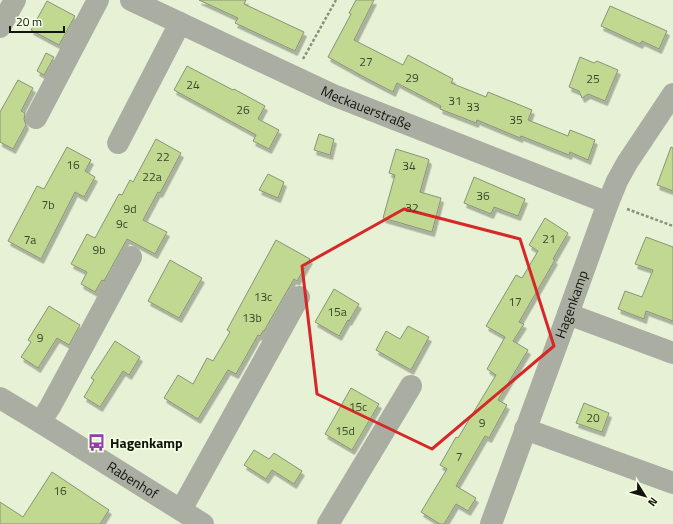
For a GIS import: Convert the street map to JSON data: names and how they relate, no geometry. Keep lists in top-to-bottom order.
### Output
{
  "streets": {
    "street": ["Meckauerstraße", "Hagenkamp", "Rabenhof"]
  },
  "crossings": [
    ["Meckauerstraße", "Hagenkamp"]
  ],
  "places": {
    "bus stop": ["Hagenkamp"]
  },
  "house_numbers": [
    "27",
    "29",
    "25",
    "24",
    "31",
    "33",
    "26",
    "35",
    "22",
    "16",
    "34",
    "22a",
    "36",
    "7b",
    "32",
    "9d",
    "9c",
    "21",
    "7a",
    "9b",
    "13c",
    "17",
    "15a",
    "13b",
    "9",
    "15c",
    "20",
    "9",
    "15d",
    "7",
    "16"
  ],
  "scale_bar": "20 m",
  "north": "bottom right"
}
